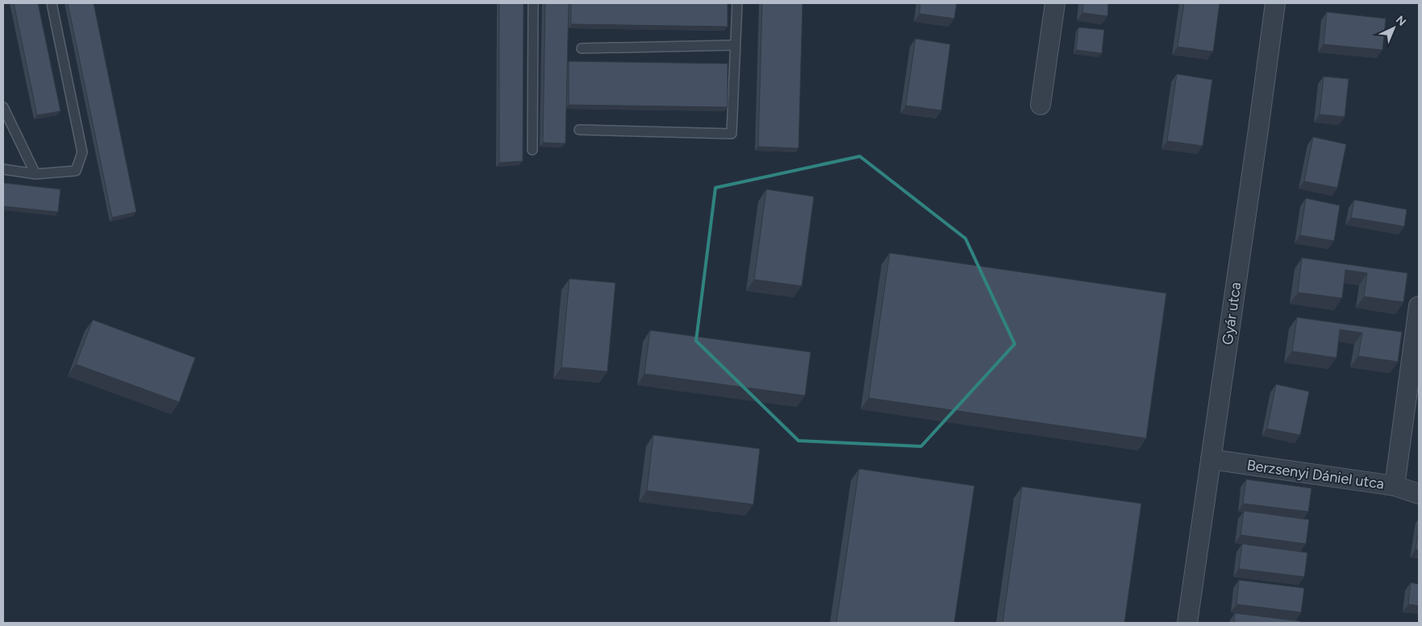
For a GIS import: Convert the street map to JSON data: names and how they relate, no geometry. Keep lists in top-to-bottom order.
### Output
{
  "streets": {
    "street": ["Gyár utca", "Berzsenyi Dániel utca"]
  },
  "crossings": [
    ["Gyár utca", "Berzsenyi Dániel utca"]
  ],
  "north": "top right"
}
